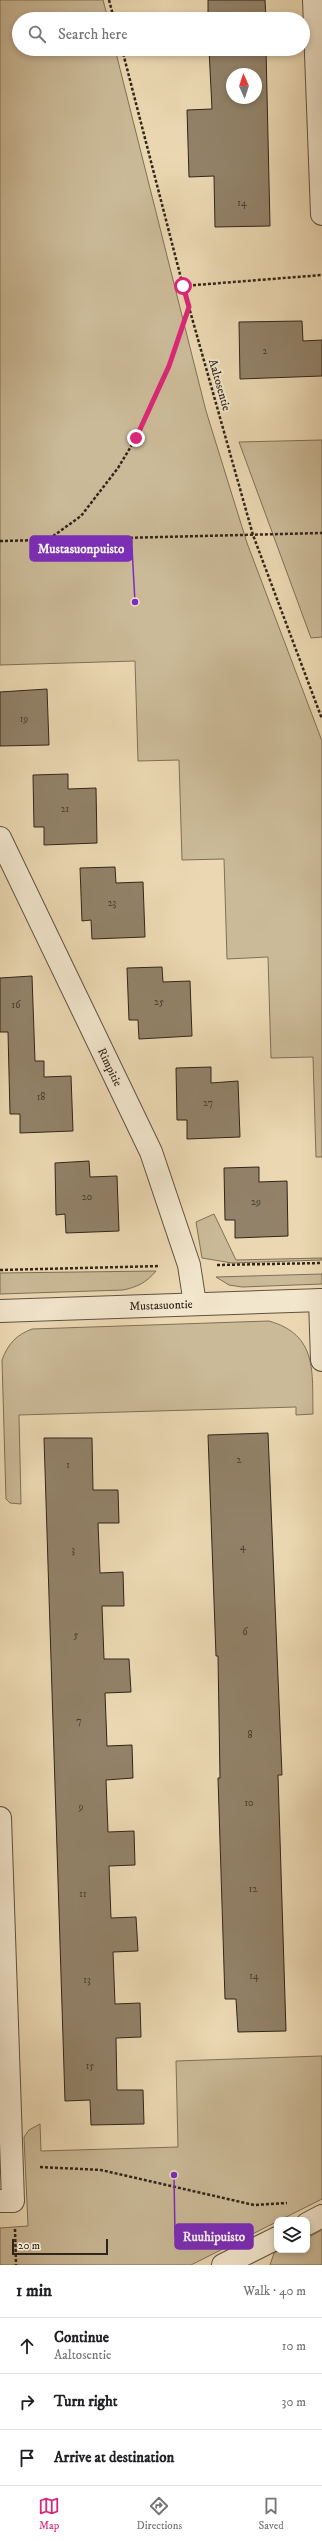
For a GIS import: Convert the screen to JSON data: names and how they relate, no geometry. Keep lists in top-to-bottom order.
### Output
{
  "streets": {
    "street": ["Rimpitie", "Mustasuontie"],
    "path": ["Aaltosentie"]
  },
  "crossings": [
    ["Rimpitie", "Mustasuontie"]
  ],
  "places": ["Mustasuonpuisto", "Ruuhipuisto"],
  "house_numbers": [
    "14",
    "2",
    "19",
    "21",
    "23",
    "25",
    "16",
    "18",
    "27",
    "20",
    "29",
    "2",
    "1",
    "4",
    "3",
    "6",
    "5",
    "7",
    "8",
    "10",
    "9",
    "12",
    "11",
    "14",
    "13",
    "15"
  ],
  "scale_bar": "20 m",
  "north": "top",
  "page": {
    "search": "Search here",
    "scale": "20 m",
    "heading": ["1 min", "Walk · 40 m"],
    "list": [
      ["Continue", "Aaltosentie", "10 m"],
      ["Turn right", "30 m"],
      "Arrive at destination"
    ],
    "nav": ["Map", "Directions", "Saved"]
  }
}
